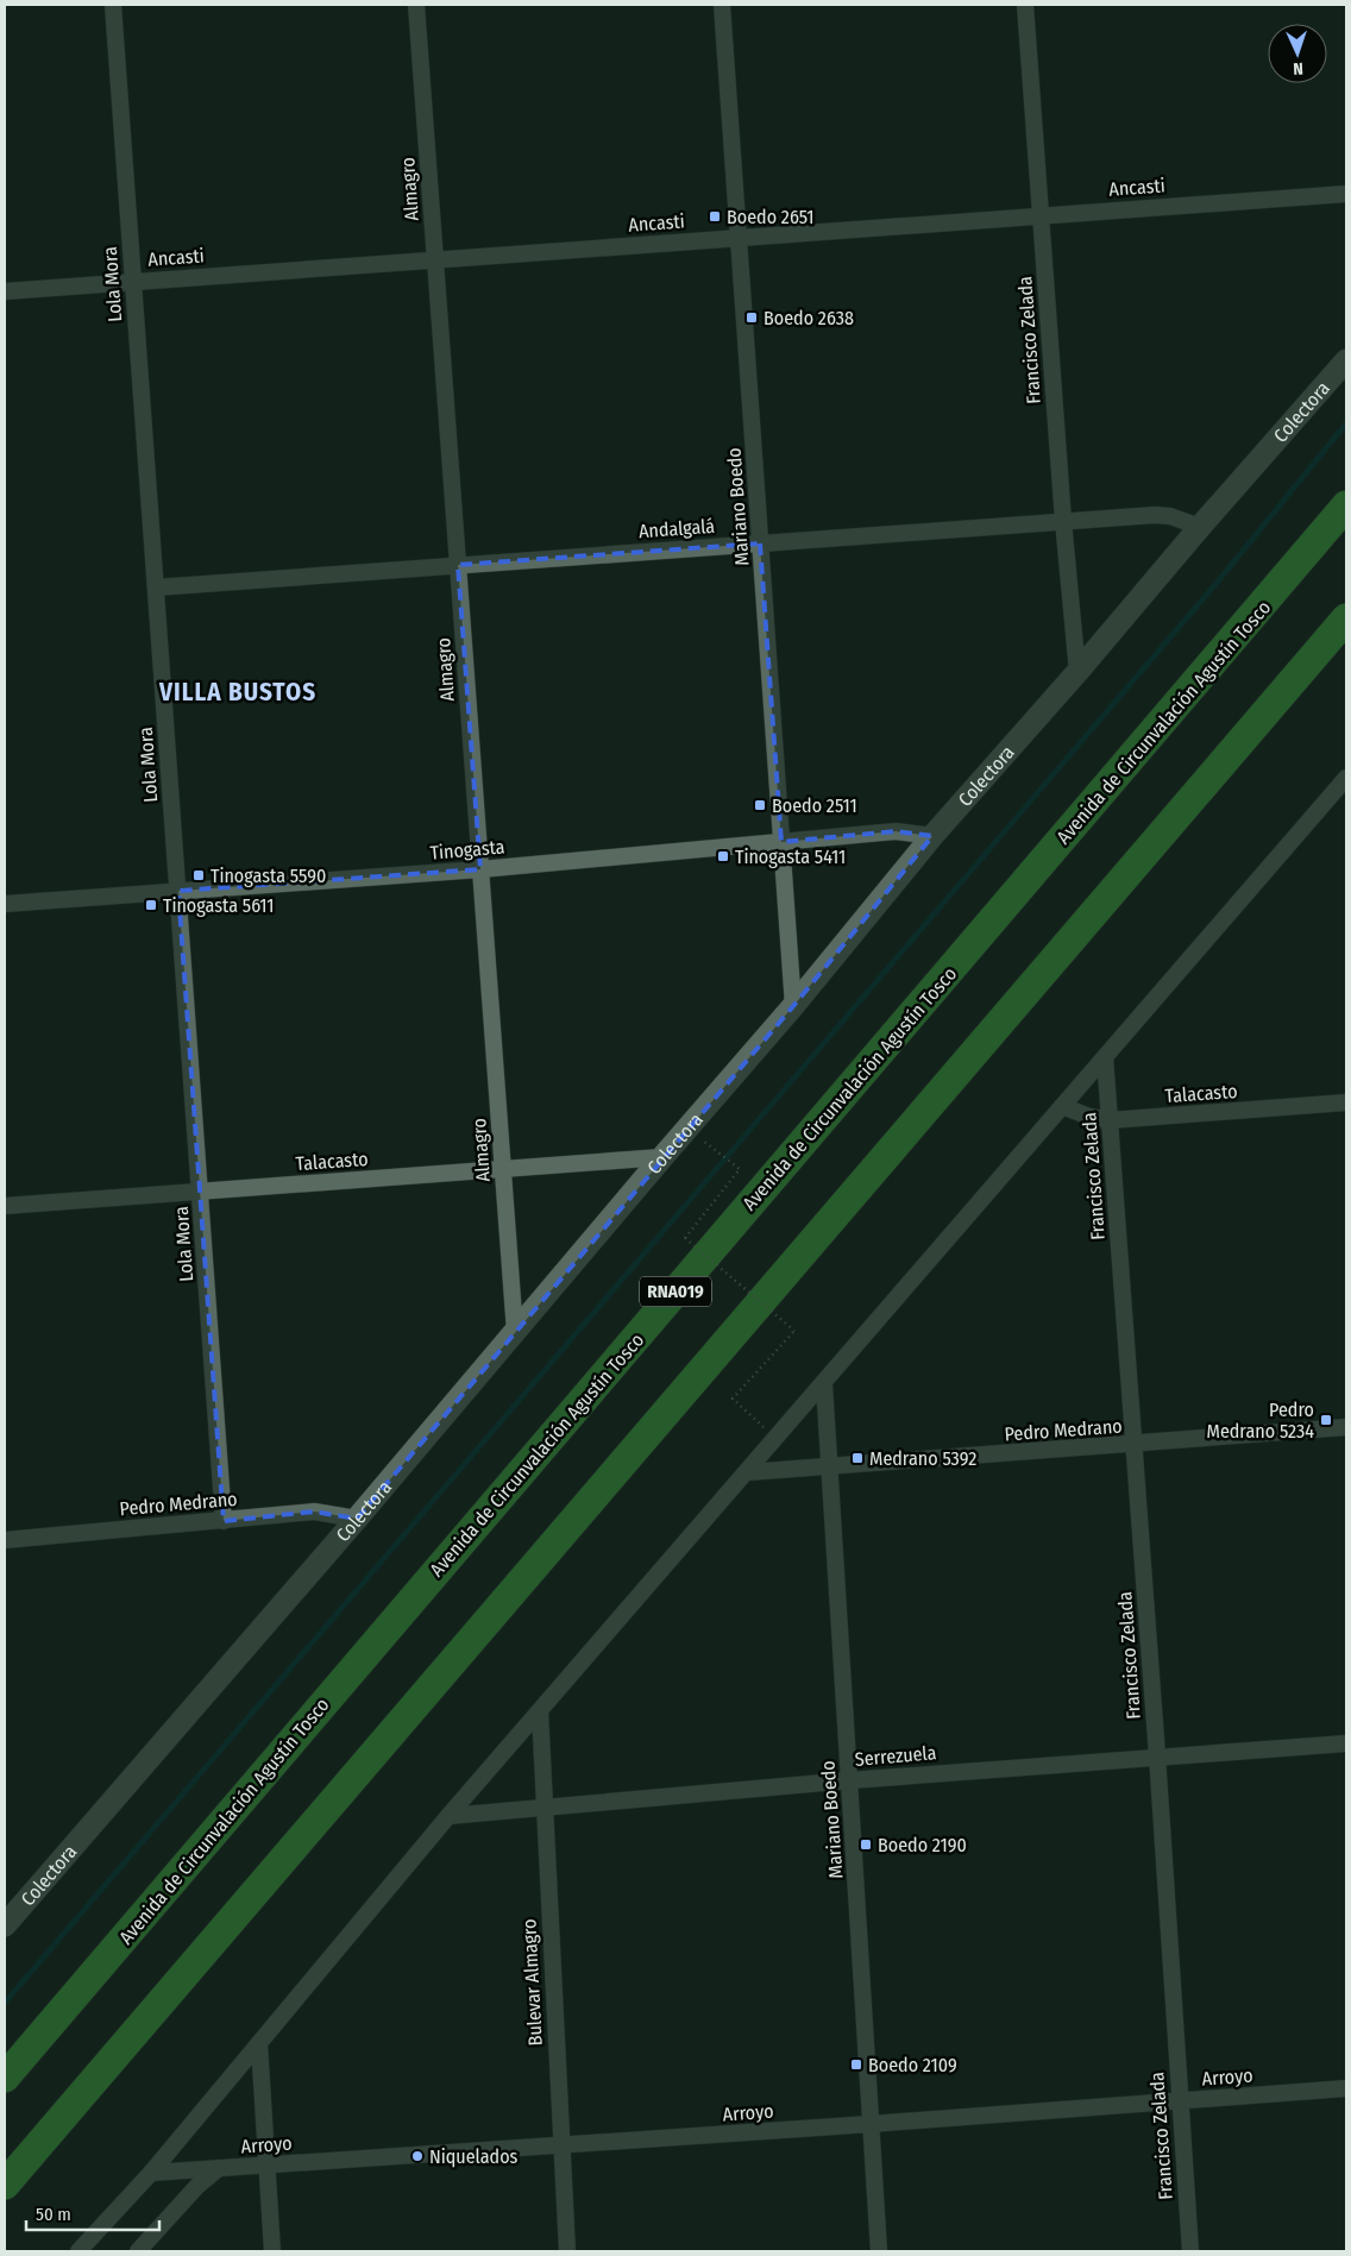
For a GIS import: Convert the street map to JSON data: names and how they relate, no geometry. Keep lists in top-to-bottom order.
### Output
{
  "streets": {
    "highway": ["Avenida de Circunvalación Agustín Tosco", "RNA019"],
    "street": [
      "Ancasti",
      "Almagro",
      "Lola Mora",
      "Francisco Zelada",
      "Colectora",
      "Mariano Boedo",
      "Andalgalá",
      "Tinogasta",
      "Talacasto",
      "Pedro Medrano",
      "Serrezuela",
      "Bulevar Almagro",
      "Arroyo"
    ]
  },
  "crossings": [
    ["Ancasti", "Almagro"],
    ["Ancasti", "Lola Mora"],
    ["Ancasti", "Francisco Zelada"],
    ["Ancasti", "Mariano Boedo"],
    ["Almagro", "Colectora"],
    ["Almagro", "Andalgalá"],
    ["Almagro", "Tinogasta"],
    ["Almagro", "Talacasto"],
    ["Lola Mora", "Andalgalá"],
    ["Lola Mora", "Tinogasta"],
    ["Lola Mora", "Talacasto"],
    ["Lola Mora", "Pedro Medrano"],
    ["Francisco Zelada", "Colectora"],
    ["Francisco Zelada", "Andalgalá"],
    ["Francisco Zelada", "Talacasto"],
    ["Francisco Zelada", "Pedro Medrano"],
    ["Francisco Zelada", "Serrezuela"],
    ["Francisco Zelada", "Arroyo"],
    ["Colectora", "Mariano Boedo"],
    ["Colectora", "Andalgalá"],
    ["Colectora", "Tinogasta"],
    ["Colectora", "Talacasto"],
    ["Colectora", "Pedro Medrano"],
    ["Mariano Boedo", "Andalgalá"],
    ["Mariano Boedo", "Tinogasta"],
    ["Mariano Boedo", "Pedro Medrano"],
    ["Mariano Boedo", "Serrezuela"],
    ["Mariano Boedo", "Arroyo"],
    ["Serrezuela", "Bulevar Almagro"],
    ["Bulevar Almagro", "Arroyo"]
  ],
  "districts": ["VILLA BUSTOS"],
  "places": {
    "transit": [
      "Boedo 2651",
      "Boedo 2638",
      "Boedo 2511",
      "Tinogasta 5411",
      "Tinogasta 5590",
      "Tinogasta 5611",
      "Pedro Medrano 5234",
      "Medrano 5392",
      "Boedo 2190",
      "Boedo 2109"
    ],
    "other": ["Niquelados"]
  },
  "scale_bar": "50 m",
  "north": "bottom"
}
